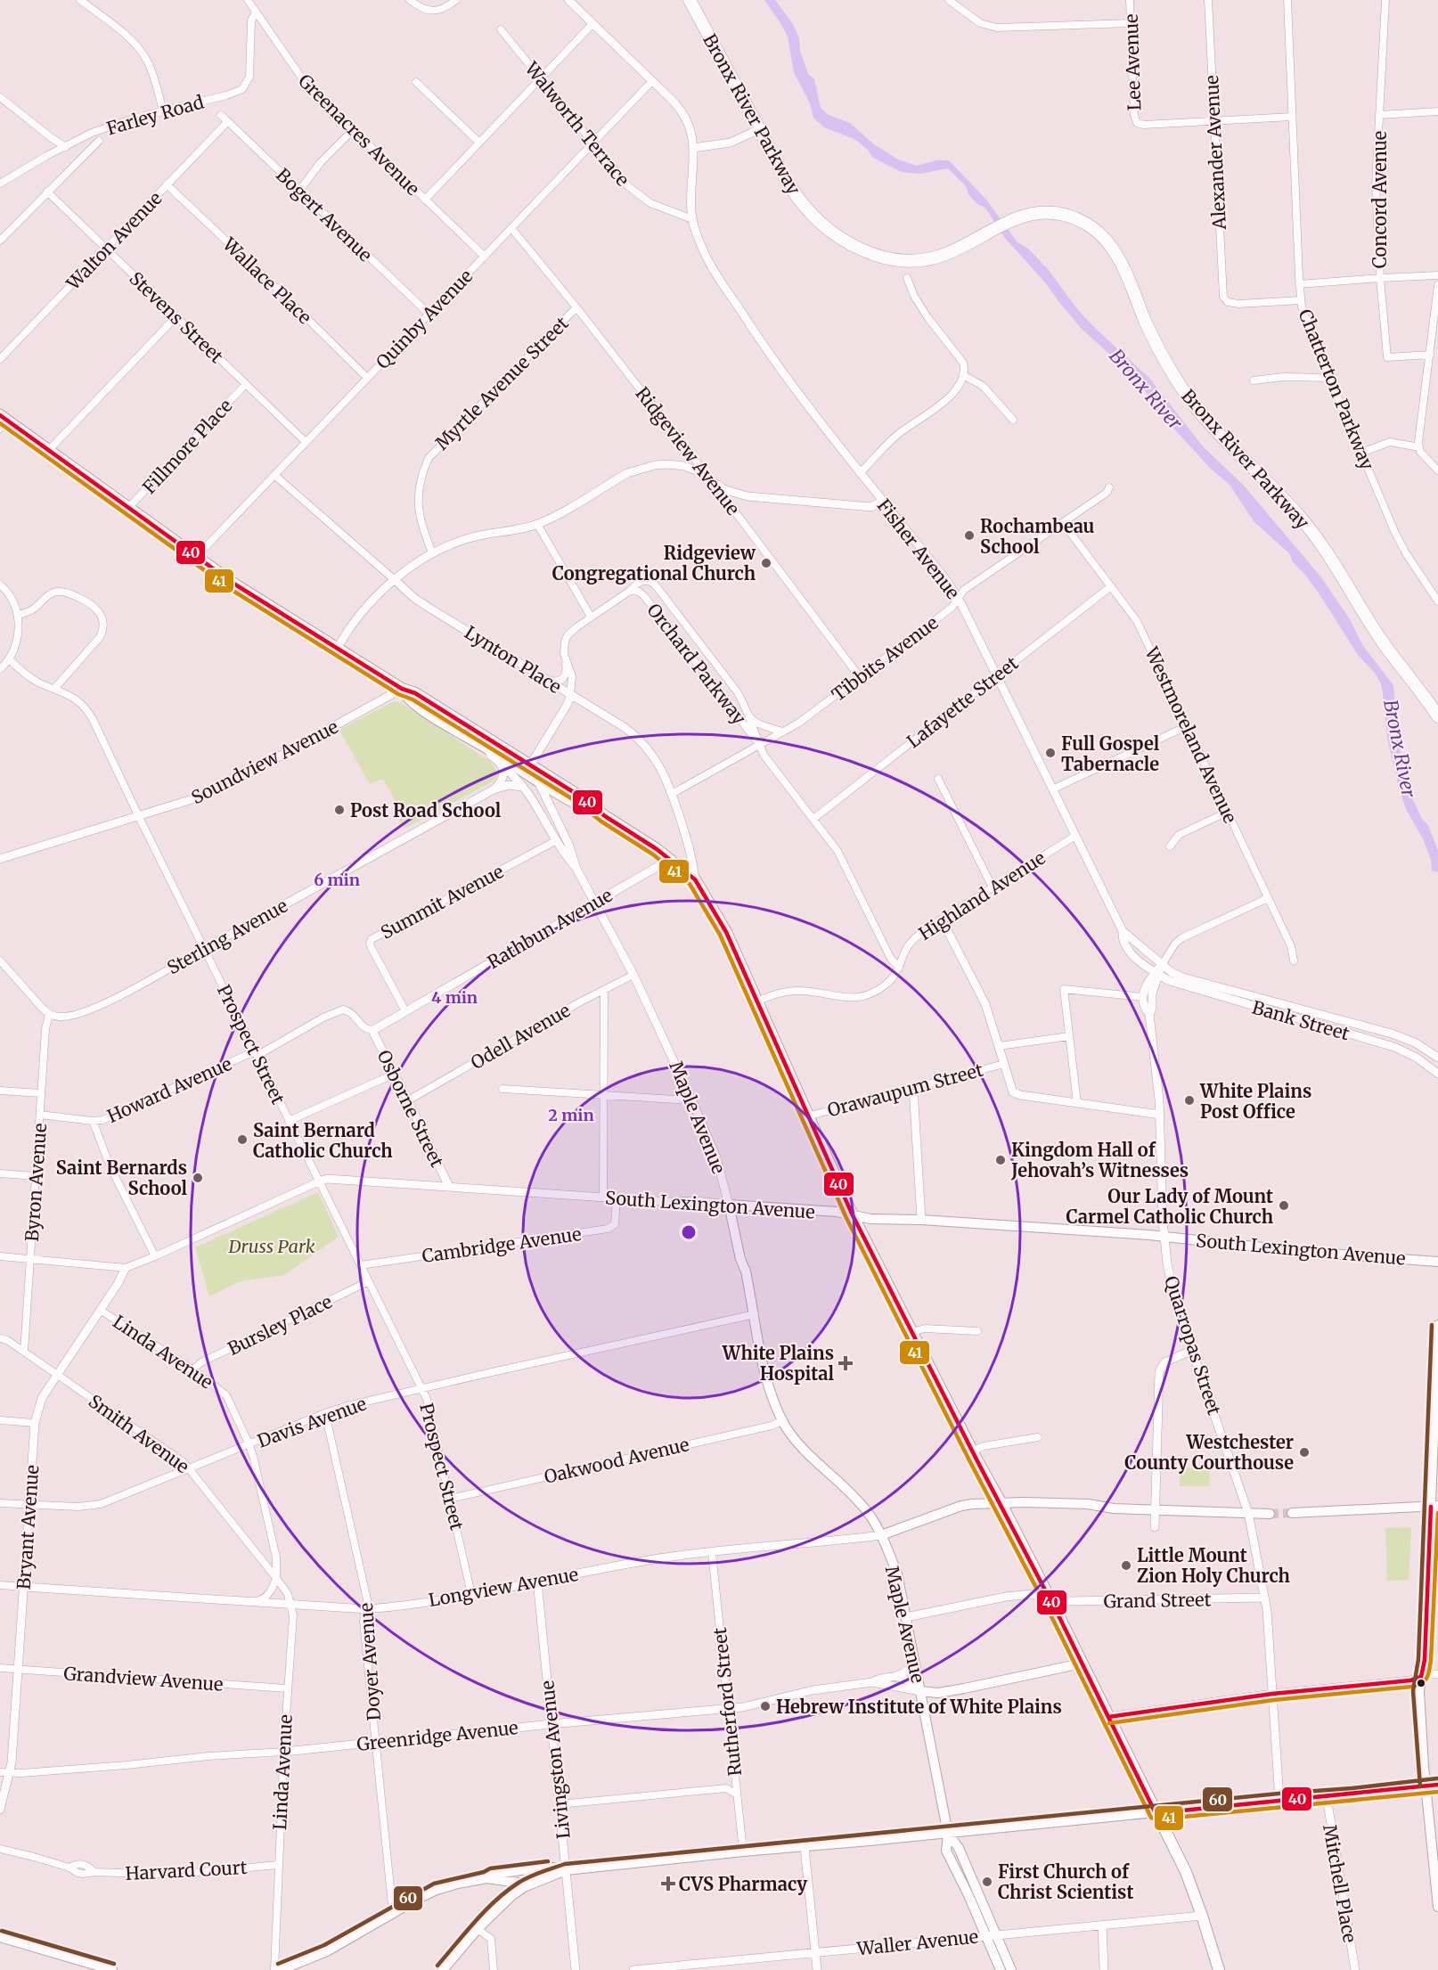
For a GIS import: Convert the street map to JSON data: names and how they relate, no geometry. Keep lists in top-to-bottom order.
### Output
{
  "streets": {
    "highway": ["Bronx River Parkway"],
    "main road": ["Maple Avenue", "South Lexington Avenue", "Longview Avenue"],
    "street": [
      "Lee Avenue",
      "Farley Road",
      "Walworth Terrace",
      "Greenacres Avenue",
      "Alexander Avenue",
      "Concord Avenue",
      "Bogert Avenue",
      "Walton Avenue",
      "Wallace Place",
      "Stevens Street",
      "Quinby Avenue",
      "Myrtle Avenue Street",
      "Chatterton Parkway",
      "Fillmore Place",
      "Ridgeview Avenue",
      "Fisher Avenue",
      "Tibbits Avenue",
      "Lynton Place",
      "Orchard Parkway",
      "Lafayette Street",
      "Westmoreland Avenue",
      "Soundview Avenue",
      "Highland Avenue",
      "Summit Avenue",
      "Rathbun Avenue",
      "Sterling Avenue",
      "Bank Street",
      "Odell Avenue",
      "Prospect Street",
      "Howard Avenue",
      "Orawaupum Street",
      "Osborne Street",
      "Byron Avenue",
      "Cambridge Avenue",
      "Bursley Place",
      "Quarropas Street",
      "Linda Avenue",
      "Davis Avenue",
      "Smith Avenue",
      "Oakwood Avenue",
      "Bryant Avenue",
      "Grand Street",
      "Doyer Avenue",
      "Grandview Avenue",
      "Rutherford Street",
      "Greenridge Avenue",
      "Livingston Avenue",
      "Harvard Court",
      "Mitchell Place",
      "Waller Avenue"
    ]
  },
  "crossings": [
    ["Lee Avenue", "Alexander Avenue"],
    ["Farley Road", "Greenacres Avenue"],
    ["Walworth Terrace", "Quinby Avenue"],
    ["Walworth Terrace", "Fisher Avenue"],
    ["Greenacres Avenue", "Quinby Avenue"],
    ["Alexander Avenue", "Chatterton Parkway"],
    ["Bogert Avenue", "Walton Avenue"],
    ["Bogert Avenue", "Quinby Avenue"],
    ["Walton Avenue", "Wallace Place"],
    ["Walton Avenue", "Stevens Street"],
    ["Wallace Place", "Quinby Avenue"],
    ["Stevens Street", "Quinby Avenue"],
    ["Stevens Street", "Fillmore Place"],
    ["Quinby Avenue", "Ridgeview Avenue"],
    ["Quinby Avenue", "Fisher Avenue"],
    ["Quinby Avenue", "Lynton Place"],
    ["Myrtle Avenue Street", "Ridgeview Avenue"],
    ["Ridgeview Avenue", "Tibbits Avenue"],
    ["Fisher Avenue", "Tibbits Avenue"],
    ["Fisher Avenue", "Lafayette Street"],
    ["Fisher Avenue", "Highland Avenue"],
    ["Fisher Avenue", "Bank Street"],
    ["Tibbits Avenue", "Lynton Place"],
    ["Tibbits Avenue", "Orchard Parkway"],
    ["Tibbits Avenue", "Westmoreland Avenue"],
    ["Lafayette Street", "Westmoreland Avenue"],
    ["Soundview Avenue", "Prospect Street"],
    ["Summit Avenue", "Rathbun Avenue"],
    ["Rathbun Avenue", "Howard Avenue"],
    ["Rathbun Avenue", "Osborne Street"],
    ["Rathbun Avenue", "Maple Avenue"],
    ["Sterling Avenue", "Prospect Street"],
    ["Sterling Avenue", "Byron Avenue"],
    ["Odell Avenue", "Osborne Street"],
    ["Odell Avenue", "Maple Avenue"],
    ["Prospect Street", "Howard Avenue"],
    ["Prospect Street", "South Lexington Avenue"],
    ["Prospect Street", "Cambridge Avenue"],
    ["Prospect Street", "Bursley Place"],
    ["Prospect Street", "Davis Avenue"],
    ["Prospect Street", "Oakwood Avenue"],
    ["Prospect Street", "Longview Avenue"],
    ["Howard Avenue", "Osborne Street"],
    ["Howard Avenue", "Byron Avenue"],
    ["Osborne Street", "South Lexington Avenue"],
    ["Maple Avenue", "South Lexington Avenue"],
    ["Maple Avenue", "Davis Avenue"],
    ["Maple Avenue", "Oakwood Avenue"],
    ["Maple Avenue", "Longview Avenue"],
    ["Maple Avenue", "Grand Street"],
    ["Maple Avenue", "Greenridge Avenue"],
    ["Maple Avenue", "Waller Avenue"],
    ["Byron Avenue", "South Lexington Avenue"],
    ["Byron Avenue", "Smith Avenue"],
    ["South Lexington Avenue", "Cambridge Avenue"],
    ["South Lexington Avenue", "Quarropas Street"],
    ["South Lexington Avenue", "Bryant Avenue"],
    ["Bursley Place", "Linda Avenue"],
    ["Quarropas Street", "Longview Avenue"],
    ["Quarropas Street", "Grand Street"],
    ["Linda Avenue", "Davis Avenue"],
    ["Linda Avenue", "Smith Avenue"],
    ["Linda Avenue", "Bryant Avenue"],
    ["Linda Avenue", "Longview Avenue"],
    ["Linda Avenue", "Grandview Avenue"],
    ["Linda Avenue", "Greenridge Avenue"],
    ["Linda Avenue", "Harvard Court"],
    ["Davis Avenue", "Smith Avenue"],
    ["Davis Avenue", "Bryant Avenue"],
    ["Davis Avenue", "Doyer Avenue"],
    ["Smith Avenue", "Bryant Avenue"],
    ["Bryant Avenue", "Longview Avenue"],
    ["Bryant Avenue", "Grandview Avenue"],
    ["Bryant Avenue", "Greenridge Avenue"],
    ["Longview Avenue", "Doyer Avenue"],
    ["Longview Avenue", "Rutherford Street"],
    ["Longview Avenue", "Livingston Avenue"],
    ["Doyer Avenue", "Greenridge Avenue"],
    ["Rutherford Street", "Greenridge Avenue"],
    ["Greenridge Avenue", "Livingston Avenue"]
  ],
  "water": ["Bronx River"],
  "parks": ["Druss Park"],
  "places": {
    "other": [
      "Rochambeau School",
      "Ridgeview Congregational Church",
      "Full Gospel Tabernacle",
      "Post Road School",
      "White Plains Post Office",
      "Saint Bernard Catholic Church",
      "Kingdom Hall of Jehovah’s Witnesses",
      "Saint Bernards School",
      "Our Lady of Mount Carmel Catholic Church",
      "Westchester County Courthouse",
      "Little Mount Zion Holy Church",
      "Hebrew Institute of White Plains",
      "First Church of Christ Scientist"
    ],
    "health": ["White Plains Hospital", "CVS Pharmacy"]
  },
  "lines": ["transit line 40", "transit line 41", "transit line 60"],
  "rings": ["6 min", "4 min", "2 min"]
}
